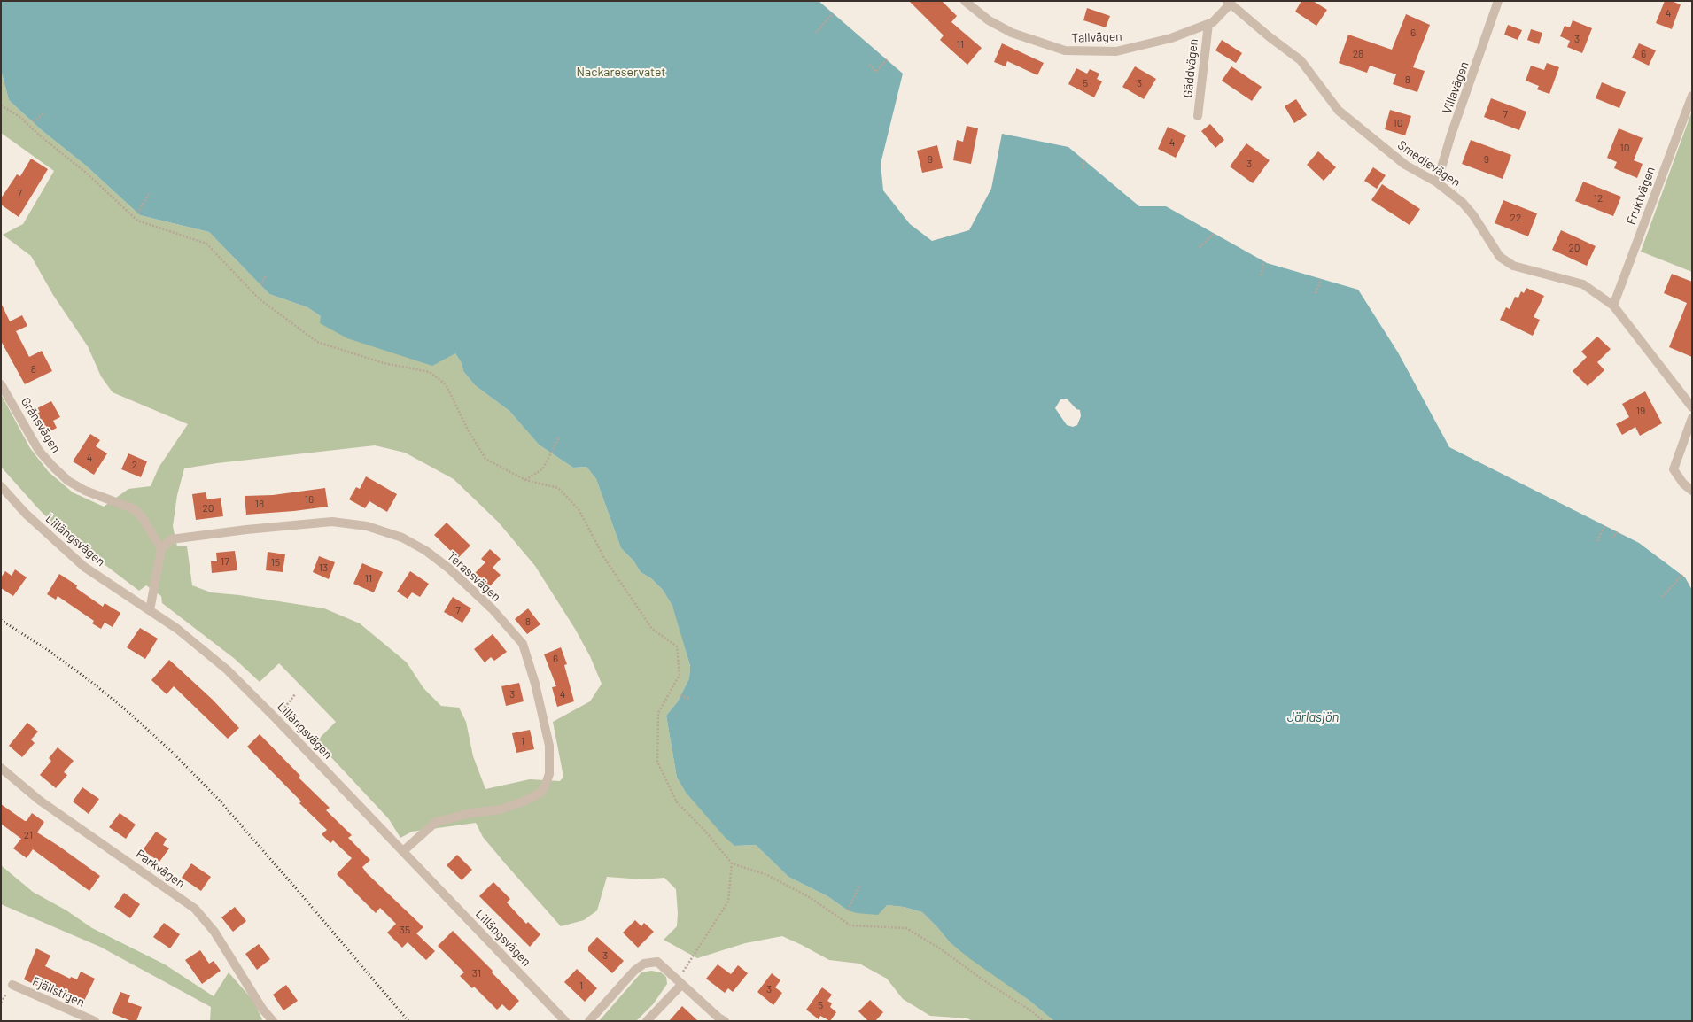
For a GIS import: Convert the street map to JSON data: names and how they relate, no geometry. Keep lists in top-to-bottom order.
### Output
{
  "streets": {
    "street": [
      "Tallvägen",
      "Gäddvägen",
      "Villavägen",
      "Smedjevägen",
      "Fruktvägen",
      "Gränsvägen",
      "Lillängsvägen",
      "Terassvägen",
      "Parkvägen",
      "Fjällstigen"
    ]
  },
  "crossings": [
    ["Tallvägen", "Gäddvägen"],
    ["Tallvägen", "Smedjevägen"],
    ["Villavägen", "Smedjevägen"],
    ["Smedjevägen", "Fruktvägen"],
    ["Gränsvägen", "Terassvägen"],
    ["Lillängsvägen", "Terassvägen"]
  ],
  "water": ["Järlasjön"],
  "parks": ["Nackareservatet"],
  "house_numbers": [
    "4",
    "6",
    "3",
    "11",
    "28",
    "6",
    "8",
    "5",
    "3",
    "7",
    "10",
    "4",
    "10",
    "9",
    "9",
    "3",
    "7",
    "12",
    "22",
    "20",
    "8",
    "19",
    "4",
    "2",
    "16",
    "18",
    "20",
    "17",
    "15",
    "13",
    "11",
    "7",
    "8",
    "6",
    "3",
    "4",
    "1",
    "21",
    "35",
    "3",
    "31",
    "1",
    "3",
    "5"
  ]
}
